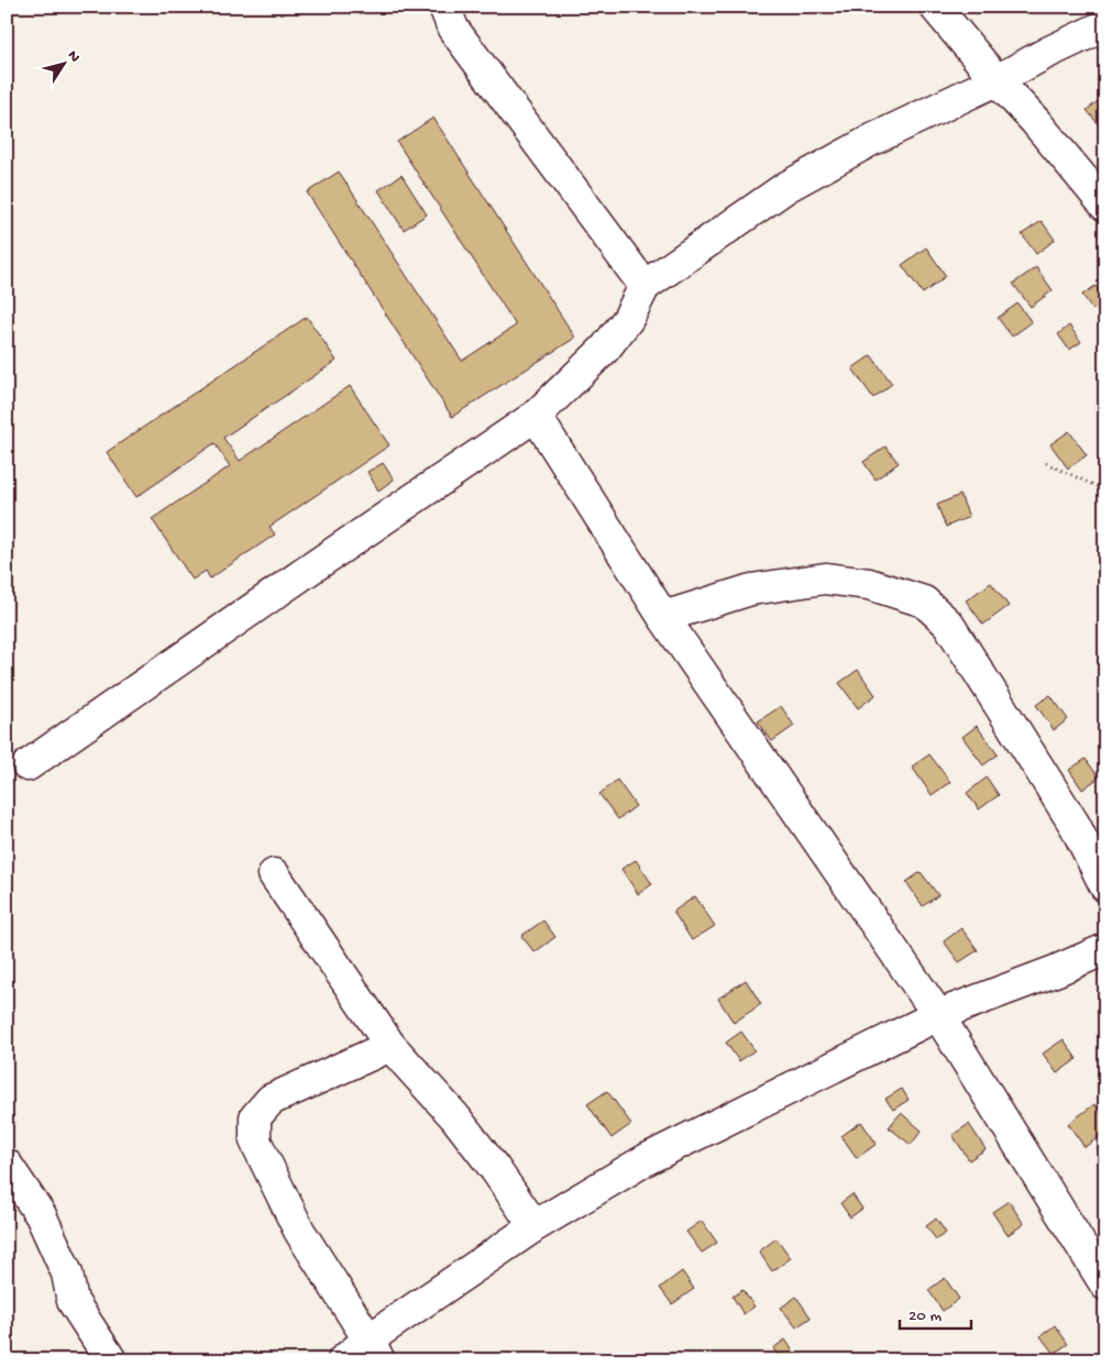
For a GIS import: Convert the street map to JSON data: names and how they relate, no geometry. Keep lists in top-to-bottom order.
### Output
{
  "scale_bar": "20 m",
  "north": "top right"
}
